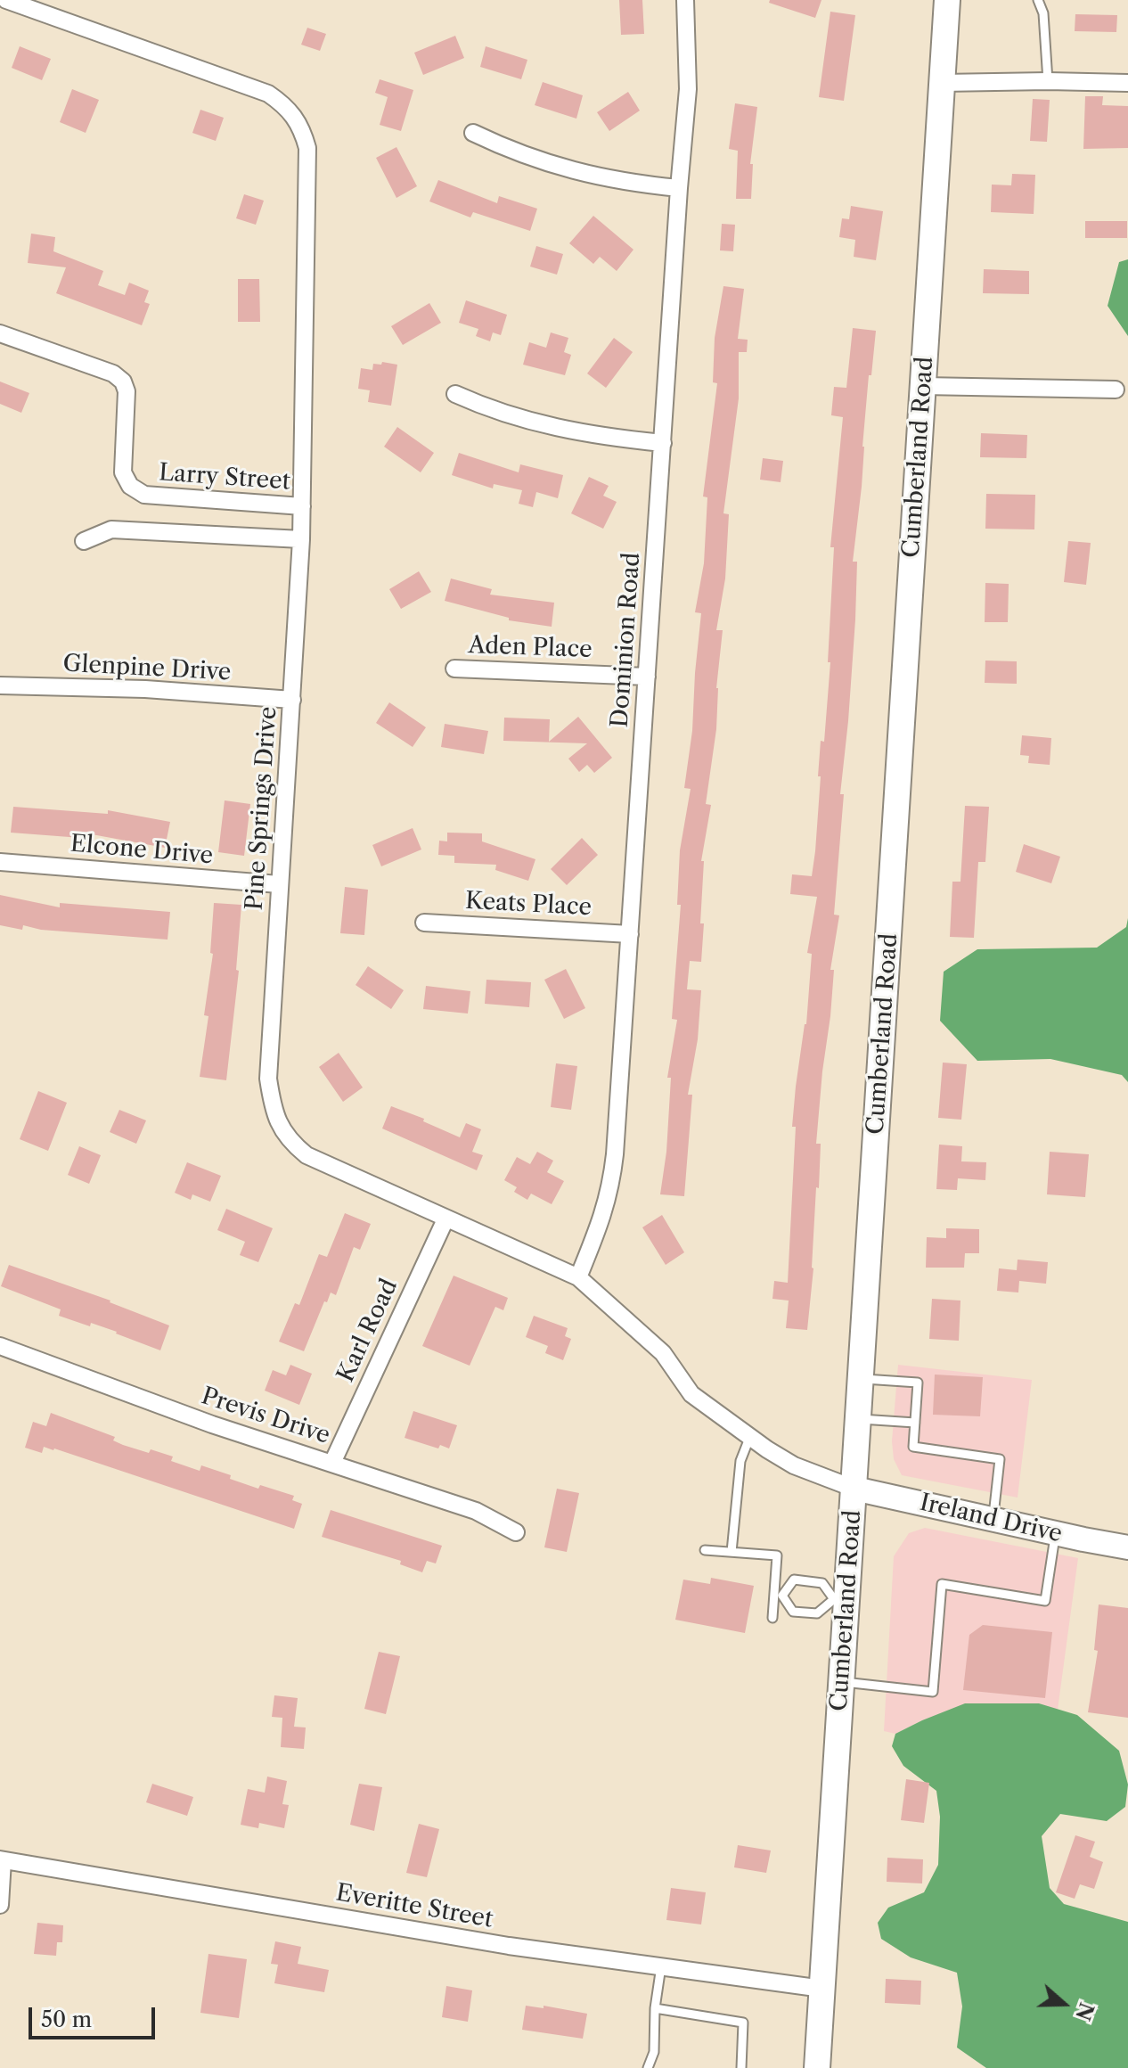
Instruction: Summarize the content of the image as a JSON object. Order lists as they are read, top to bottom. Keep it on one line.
{"streets":{"main road":["Cumberland Road","Ireland Drive"],"street":["Larry Street","Dominion Road","Aden Place","Glenpine Drive","Pine Springs Drive","Elcone Drive","Keats Place","Karl Road","Previs Drive","Everitte Street"]},"crossings":[["Cumberland Road","Pine Springs Drive"],["Cumberland Road","Ireland Drive"],["Cumberland Road","Everitte Street"],["Larry Street","Pine Springs Drive"],["Dominion Road","Aden Place"],["Dominion Road","Pine Springs Drive"],["Dominion Road","Keats Place"],["Glenpine Drive","Pine Springs Drive"],["Pine Springs Drive","Elcone Drive"],["Pine Springs Drive","Karl Road"],["Pine Springs Drive","Ireland Drive"],["Karl Road","Previs Drive"]],"scale_bar":"50 m","north":"right"}
